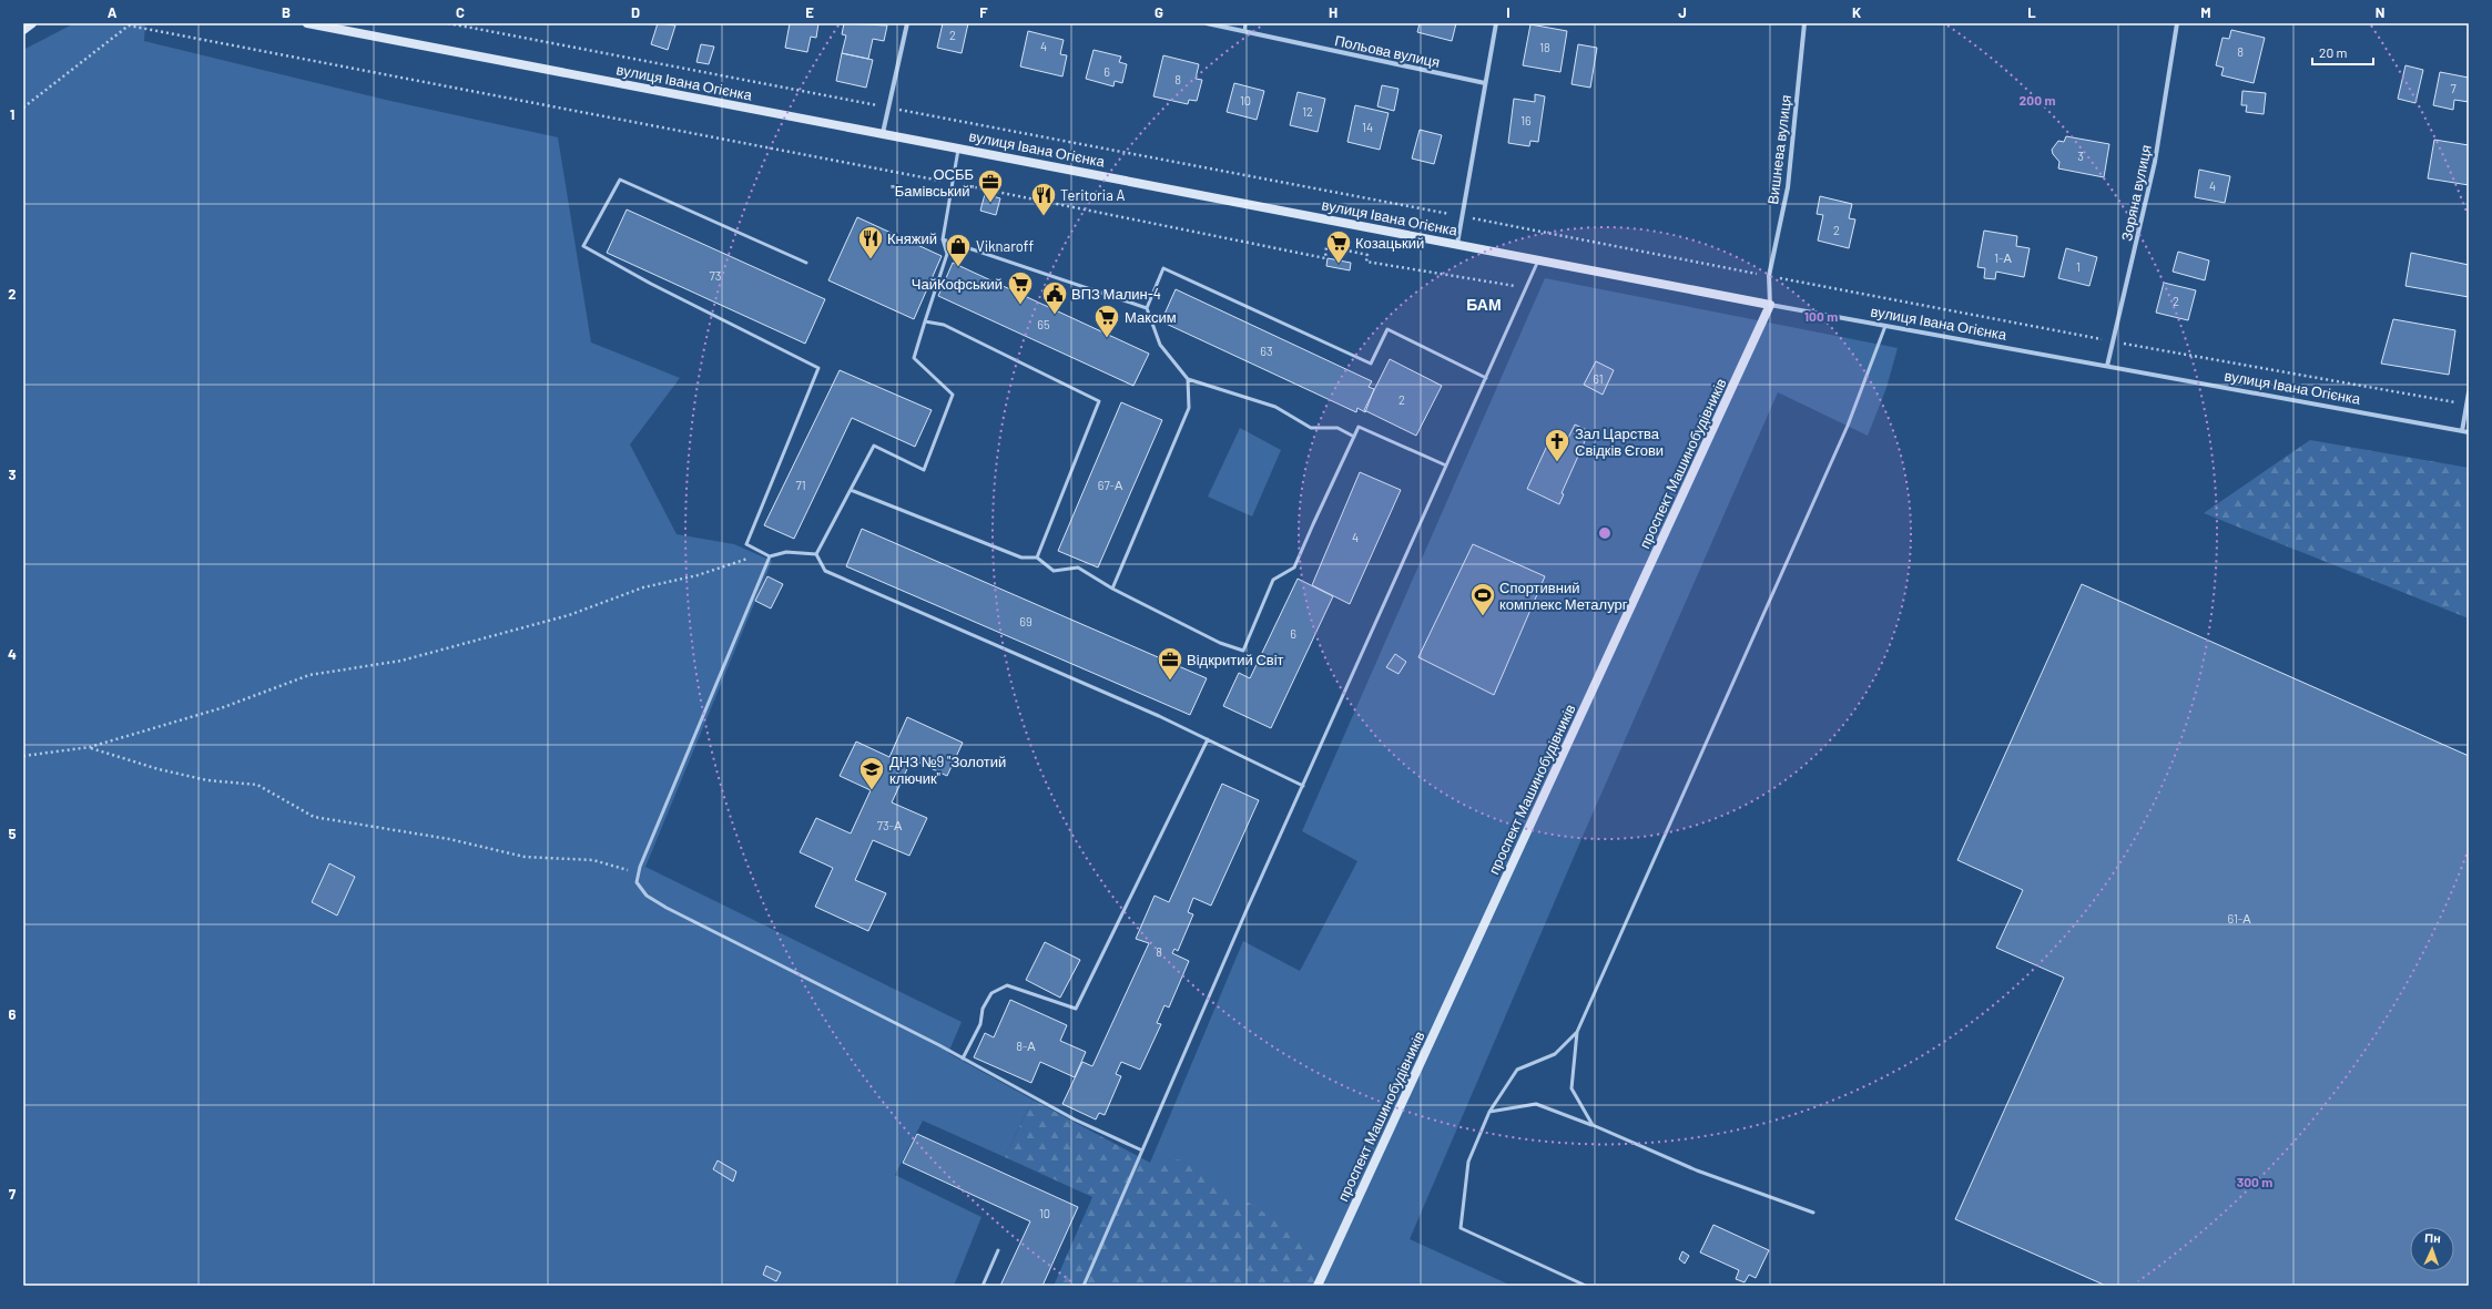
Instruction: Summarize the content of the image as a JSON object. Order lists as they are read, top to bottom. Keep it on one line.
{"streets":{"street":["Польова вулиця","вулиця Івана Огієнка","Вишнева вулиця","Зоряна вулиця","проспект Машинобудівників"]},"crossings":[["вулиця Івана Огієнка","Вишнева вулиця"],["вулиця Івана Огієнка","Зоряна вулиця"],["вулиця Івана Огієнка","проспект Машинобудівників"],["Вишнева вулиця","проспект Машинобудівників"]],"districts":["БАМ"],"places":{"office":["ОСББ \"Бамівський\"","Відкритий Світ"],"restaurant":["Teritoria A","Княжий"],"supermarket":["Козацький","ЧайКофський","Максим"],"shop":["Viknaroff"],"public building":["ВПЗ Малин-4"],"church":["Зал Царства Свідків Єгови"],"sports":["Спортивний комплекс Металург"],"school or university":["ДНЗ №9 \"Золотий ключик\""]},"house_numbers":["2","4","18","8","6","8","7","10","12","16","14","3","4","2","1-А","1","73","2","65","63","61","2","71","67-А","4","69","6","73-А","61-А","8","8-А","10"],"scale_bar":"20 m","north":"top","grid":{"columns":["A","B","C","D","E","F","G","H","I","J","K","L","M","N"],"rows":["1","2","3","4","5","6","7"]},"rings":["200 m","100 m","300 m"]}
